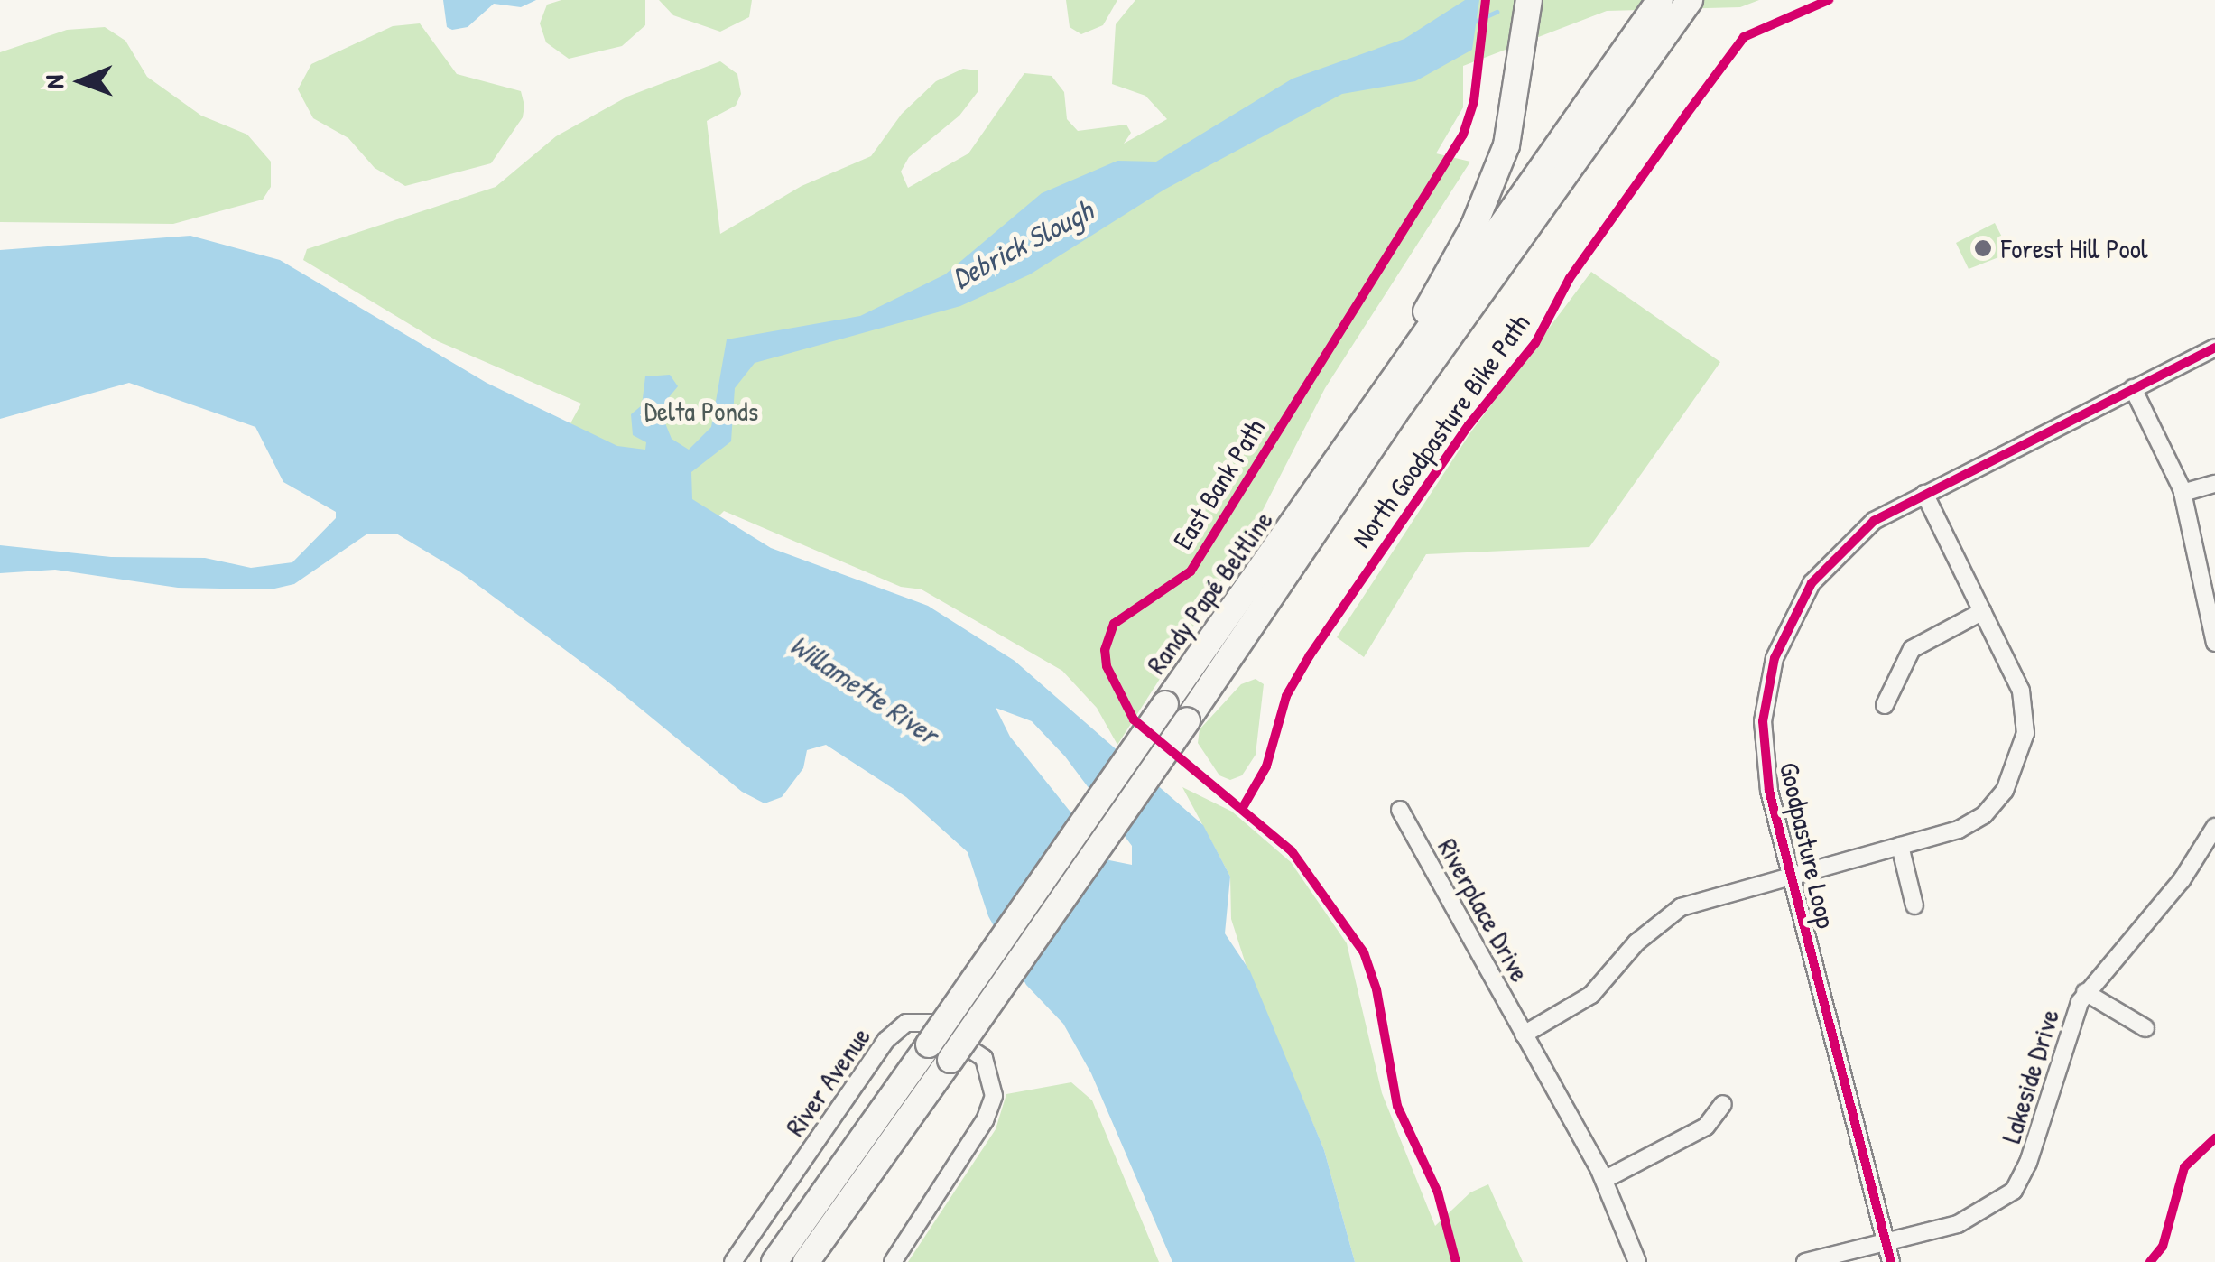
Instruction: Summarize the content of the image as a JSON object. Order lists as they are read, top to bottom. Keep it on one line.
{"streets":{"highway":["Randy Papé Beltline"],"street":["Goodpasture Loop","Riverplace Drive","Lakeside Drive","River Avenue"],"cycle path":["North Goodpasture Bike Path","East Bank Path"]},"crossings":[["Goodpasture Loop","Lakeside Drive"]],"water":["Debrick Slough","Willamette River"],"parks":["Delta Ponds"],"places":["Forest Hill Pool"],"north":"left"}
